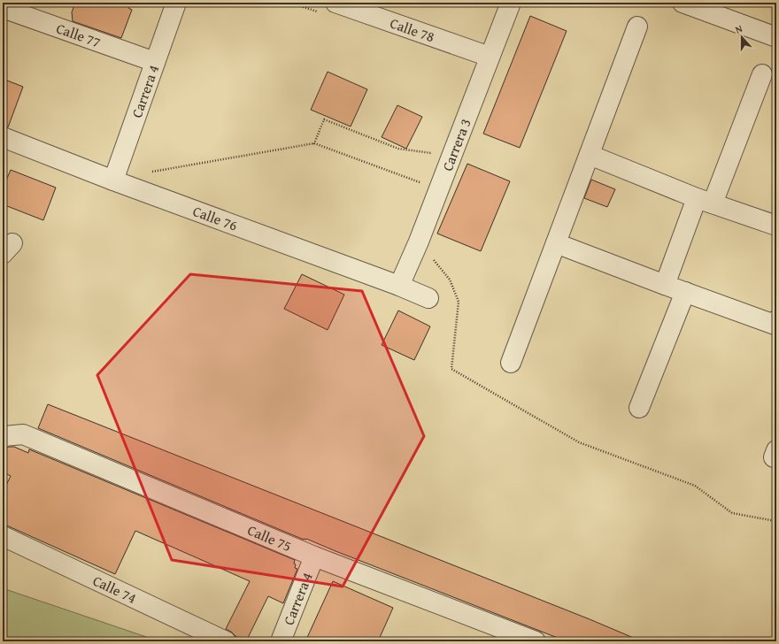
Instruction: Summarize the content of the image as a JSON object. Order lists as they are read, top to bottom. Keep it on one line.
{"streets":{"street":["Calle 78","Calle 77","Carrera 4","Carrera 3","Calle 76","Calle 75","Calle 74"]},"crossings":[["Calle 78","Carrera 3"],["Calle 77","Carrera 4"],["Carrera 4","Calle 76"],["Carrera 4","Calle 75"],["Carrera 3","Calle 76"]],"north":"top"}
